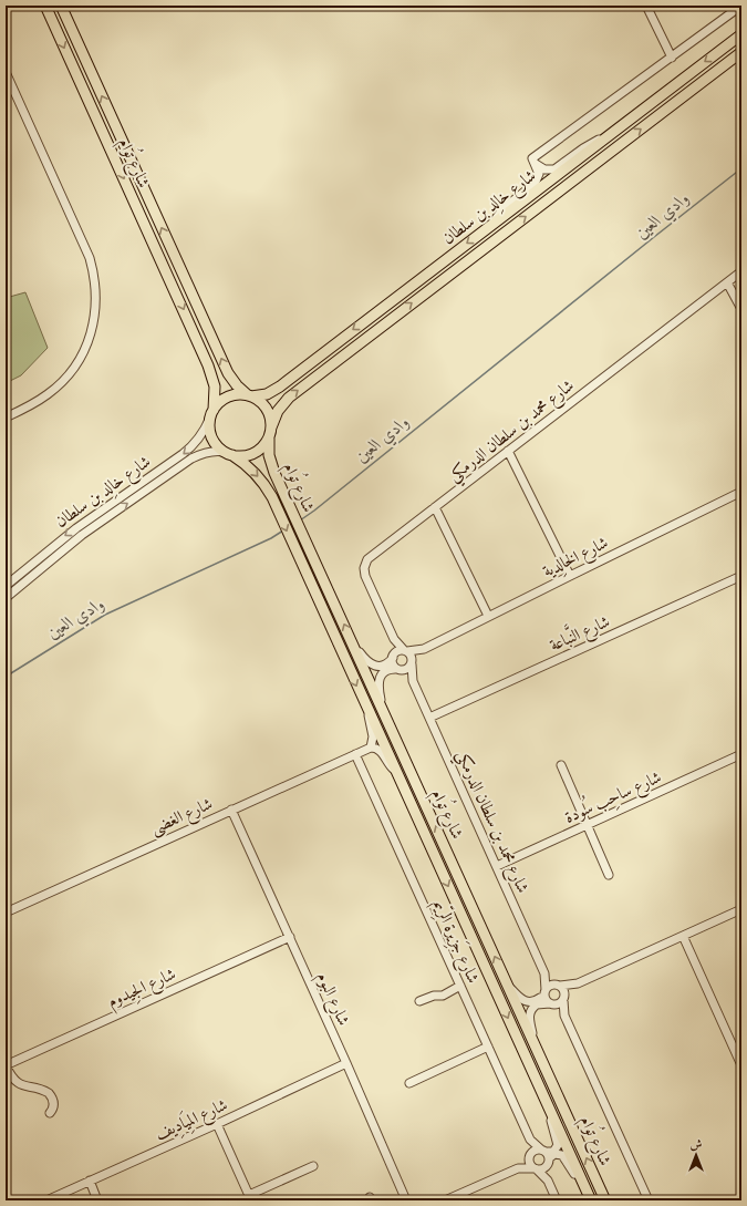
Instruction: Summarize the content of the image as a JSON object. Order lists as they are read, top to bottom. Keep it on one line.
{"streets":{"main road":["شارع تُوام","شارع خالِد بن سلطان"],"street":["شارع محمد بن سلطان الدرمكي","شارع الخالِدية","شارع النَّباعة","شارع ساحِب سُودة","شارع الغضى","شارع جَزِيرة الرِّيم","شارع الجِيدوم","شارع البوم","شارع المِيَادِيف"]},"crossings":[["شارع تُوام","شارع خالِد بن سلطان"],["شارع محمد بن سلطان الدرمكي","شارع الخالِدية"],["شارع محمد بن سلطان الدرمكي","شارع النَّباعة"],["شارع محمد بن سلطان الدرمكي","شارع ساحِب سُودة"],["شارع الغضى","شارع جَزِيرة الرِّيم"],["شارع الغضى","شارع البوم"],["شارع الجِيدوم","شارع البوم"],["شارع البوم","شارع المِيَادِيف"]],"water":["وادي العين"],"north":"top"}
